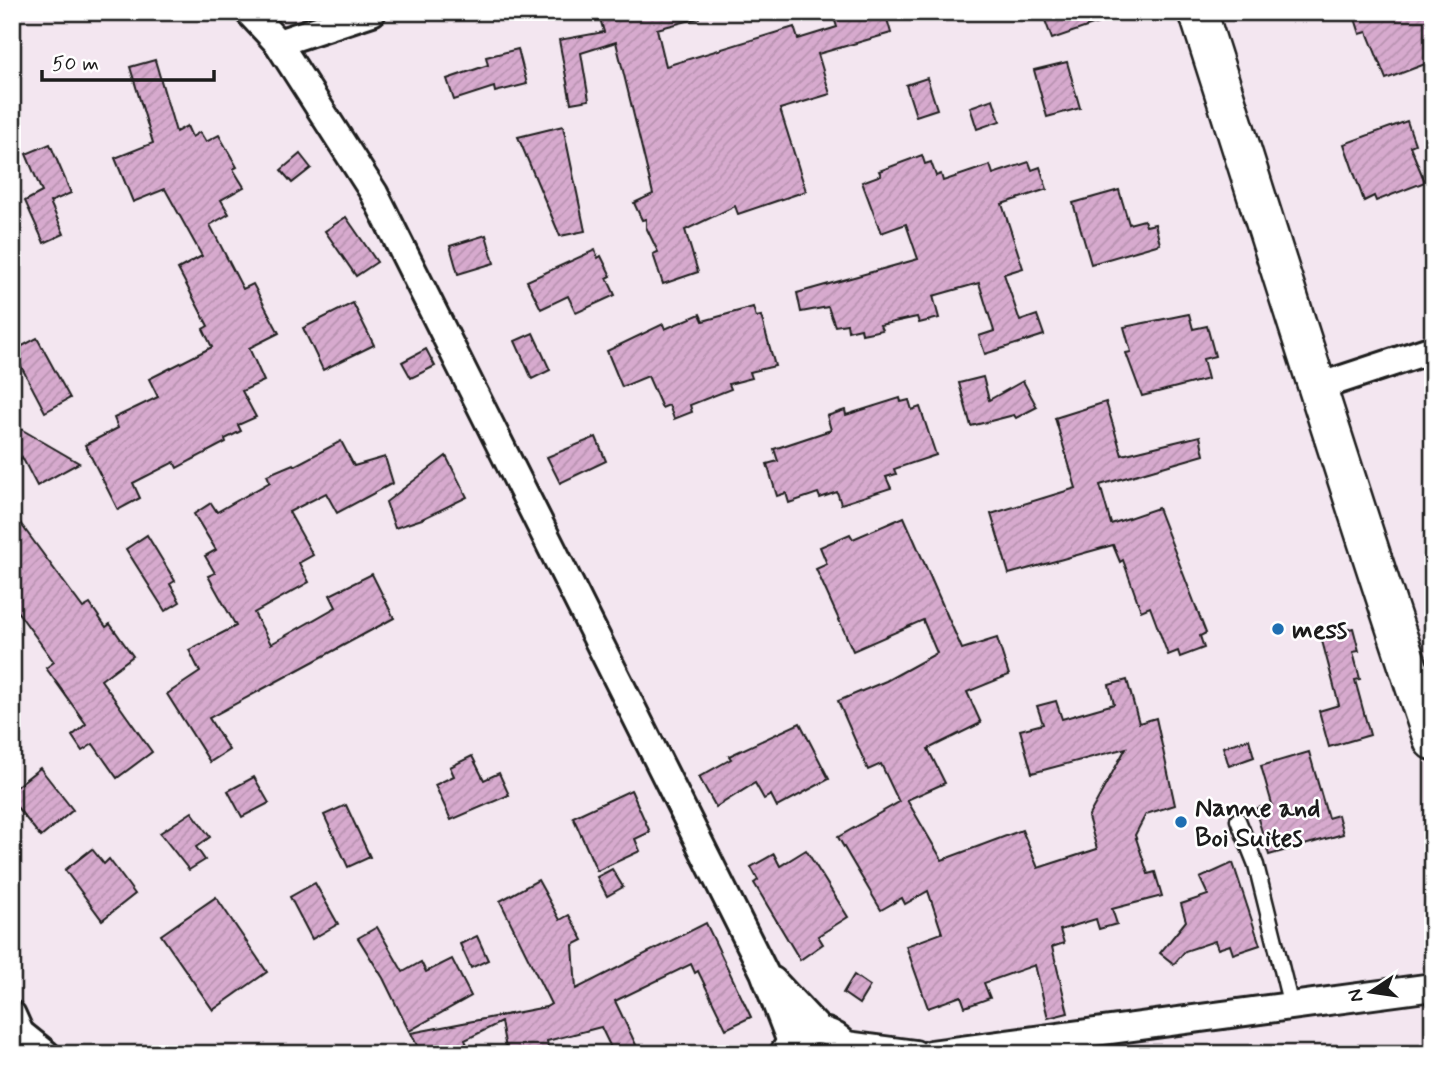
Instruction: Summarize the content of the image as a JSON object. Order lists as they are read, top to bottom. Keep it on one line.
{"places":["mess","Nanne and Boi Suites"],"scale_bar":"50 m","north":"left"}
